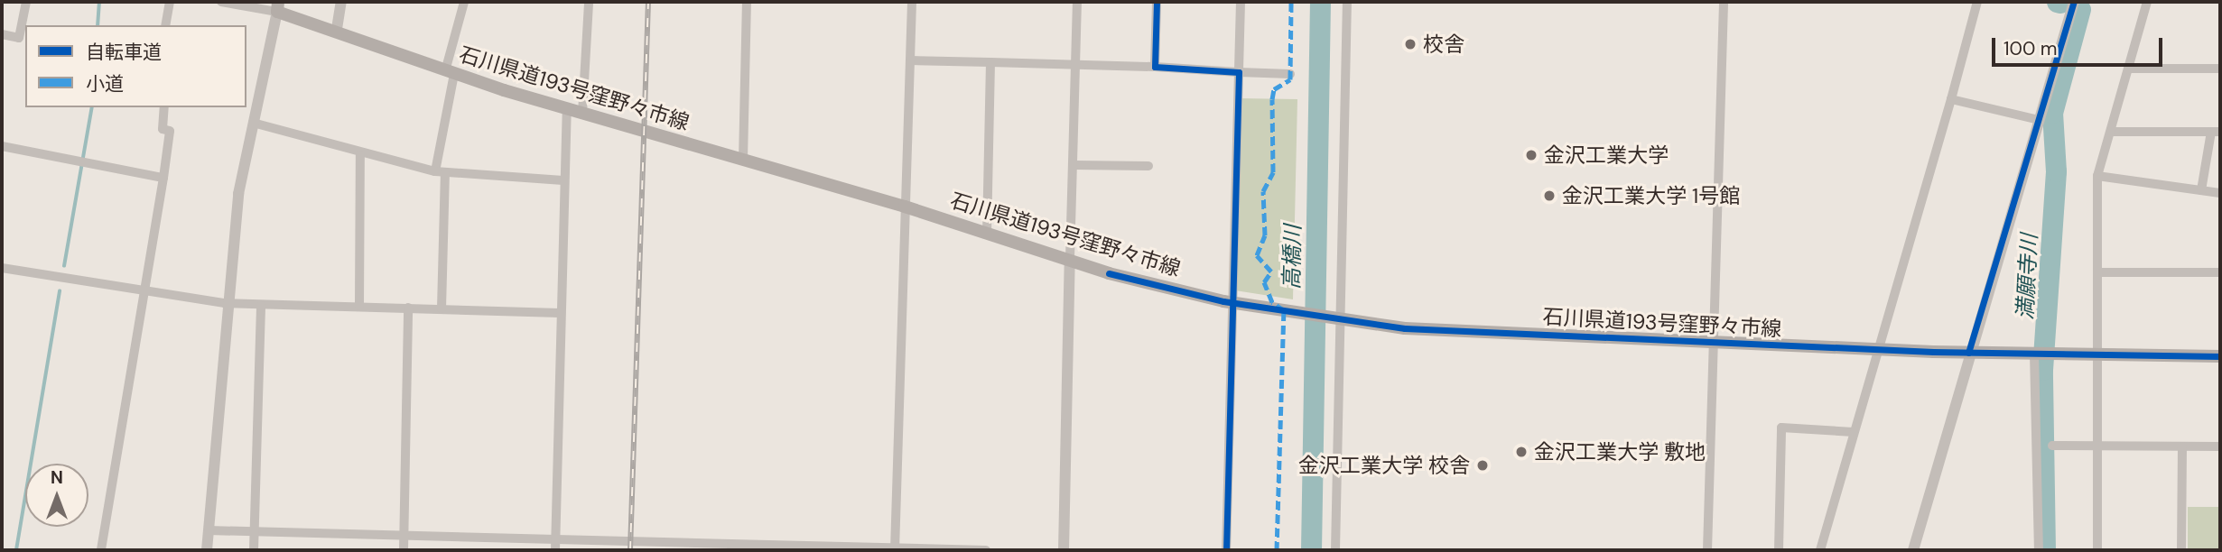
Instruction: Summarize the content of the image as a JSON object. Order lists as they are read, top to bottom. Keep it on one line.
{"streets":{"main road":["石川県道193号窪野々市線"]},"water":["高橋川","満願寺川"],"places":["校舎","金沢工業大学","金沢工業大学 1号館","金沢工業大学 敷地","金沢工業大学 校舎"],"legend":["自転車道","小道"],"scale_bar":"100 m","north":"top"}
